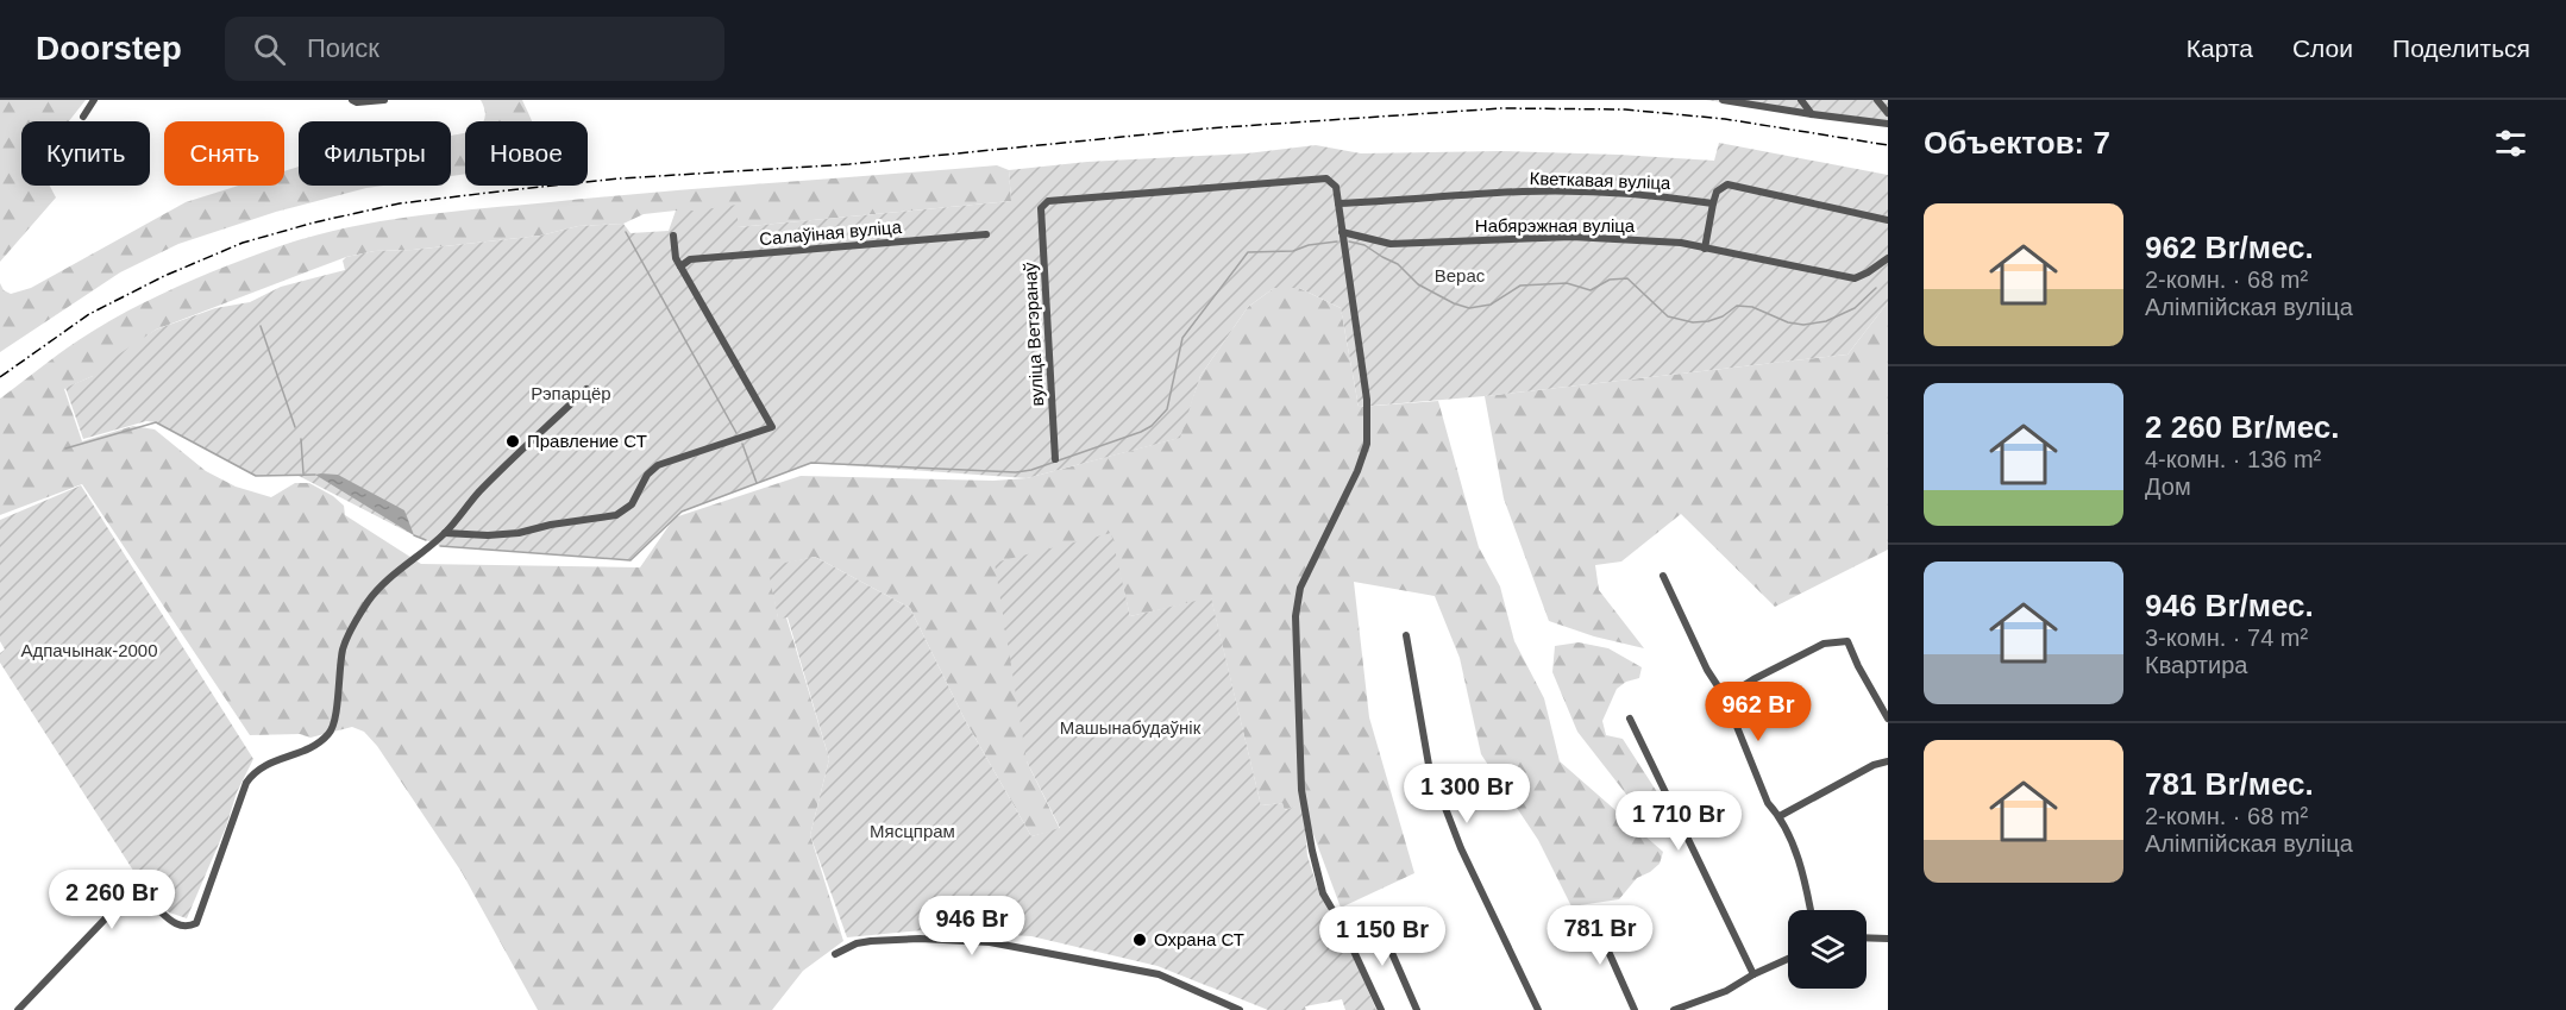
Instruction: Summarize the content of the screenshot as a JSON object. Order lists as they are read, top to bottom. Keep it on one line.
{"streets":{"street":["Кветкавая вуліца","Набярэжная вуліца","Салаўіная вуліца","вуліца Ветэранаў"]},"crossings":[["Кветкавая вуліца","вуліца Ветэранаў"]],"parks":["Верас","Рэпарцёр","Адпачынак-2000","Машынабудаўнік","Мясцпрам"],"places":["Правление СТ","Охрана СТ"],"page":{"header":"Doorstep","search":"Поиск","nav":["Карта","Слои","Поделиться"],"heading":"Объектов: 7","chip":["Купить","Снять","Фильтры","Новое"],"list":[{"name":"962 Br/мес.","note":"2-комн. · 68 m² · Алімпійская вуліца"},{"name":"2 260 Br/мес.","note":"4-комн. · 136 m² · Дом"},{"name":"946 Br/мес.","note":"3-комн. · 74 m² · Квартира"},{"name":"781 Br/мес.","note":"2-комн. · 68 m² · Алімпійская вуліца"}],"price":["962 Br","1 300 Br","1 710 Br","2 260 Br","946 Br","781 Br","1 150 Br"]}}
